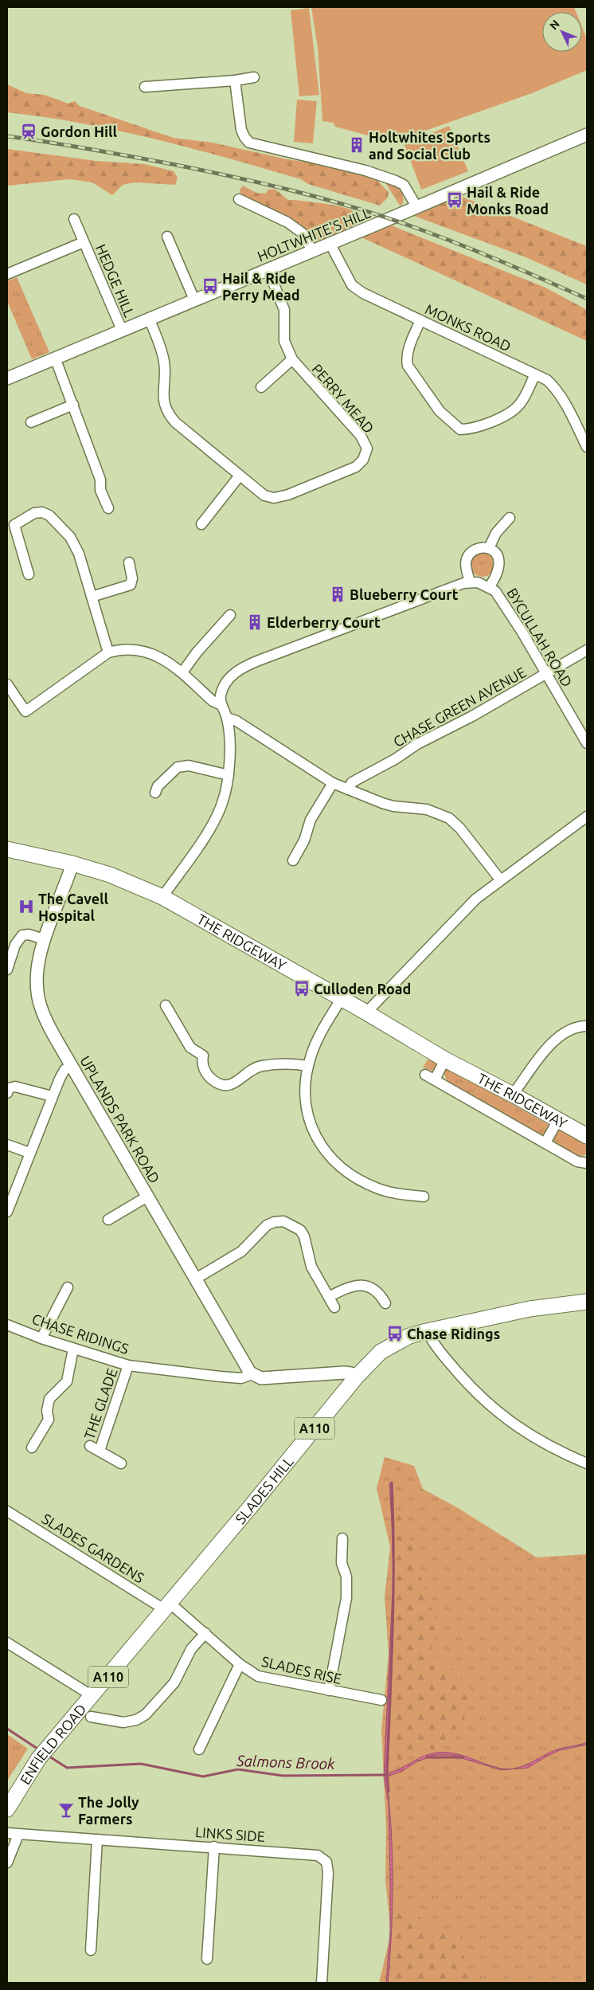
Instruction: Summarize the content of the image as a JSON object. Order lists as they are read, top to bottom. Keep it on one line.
{"streets":{"main road":["THE RIDGEWAY","A110","SLADES HILL","ENFIELD ROAD"],"street":["HOLTWHITE'S HILL","HEDGE HILL","MONKS ROAD","PERRY MEAD","BYCULLAH ROAD","CHASE GREEN AVENUE","UPLANDS PARK ROAD","CHASE RIDINGS","THE GLADE","SLADES GARDENS","SLADES RISE","LINKS SIDE"]},"crossings":[["HOLTWHITE'S HILL","HEDGE HILL"],["HOLTWHITE'S HILL","MONKS ROAD"],["HOLTWHITE'S HILL","PERRY MEAD"],["BYCULLAH ROAD","CHASE GREEN AVENUE"],["THE RIDGEWAY","UPLANDS PARK ROAD"],["UPLANDS PARK ROAD","CHASE RIDINGS"],["CHASE RIDINGS","THE GLADE"],["CHASE RIDINGS","SLADES HILL"],["SLADES HILL","SLADES GARDENS"],["SLADES HILL","SLADES RISE"],["SLADES HILL","ENFIELD ROAD"],["SLADES GARDENS","SLADES RISE"],["SLADES GARDENS","ENFIELD ROAD"],["SLADES RISE","ENFIELD ROAD"]],"water":["Salmons Brook"],"places":{"station":["Gordon Hill"],"building":["Holtwhites Sports and Social Club","Blueberry Court","Elderberry Court"],"bus stop":["Hail & Ride Monks Road","Hail & Ride Perry Mead","Culloden Road","Chase Ridings"],"hospital":["The Cavell Hospital"],"bar":["The Jolly Farmers"]},"north":"top left"}
